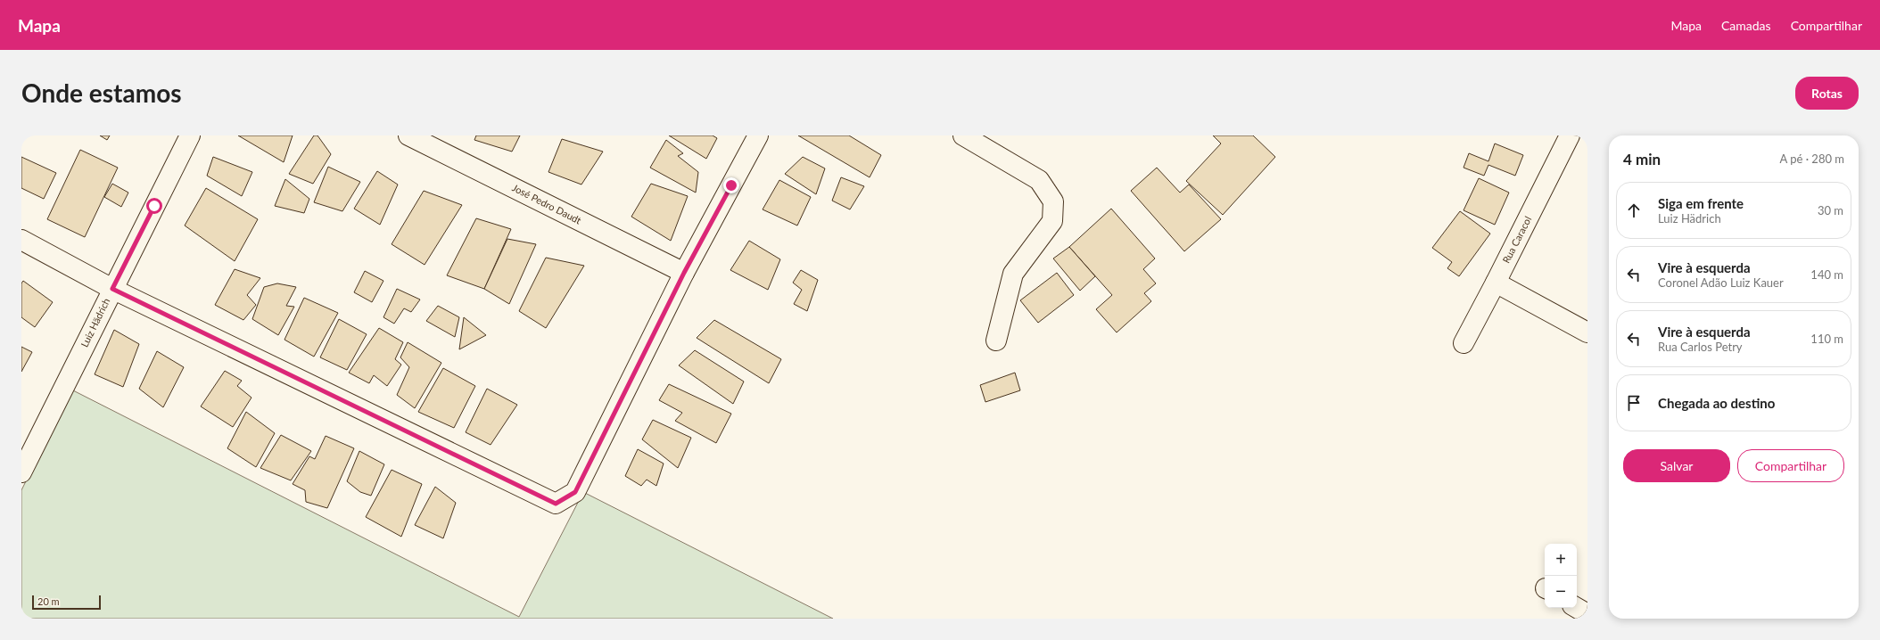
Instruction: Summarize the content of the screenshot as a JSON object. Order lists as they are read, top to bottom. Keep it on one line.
{"streets":{"street":["José Pedro Daudt","Rua Caracol","Luiz Hädrich"]},"scale_bar":"20 m","page":{"header":"Mapa","nav":["Mapa","Camadas","Compartilhar"],"buttons":["Rotas",["Salvar","Compartilhar"]],"title":"Onde estamos","heading":["4 min","A pé · 280 m"],"list":[["Siga em frente","Luiz Hädrich","30 m"],["Vire à esquerda","Coronel Adão Luiz Kauer","140 m"],["Vire à esquerda","Rua Carlos Petry","110 m"],"Chegada ao destino"],"map_buttons":["+","−"],"scale":"20 m"}}
